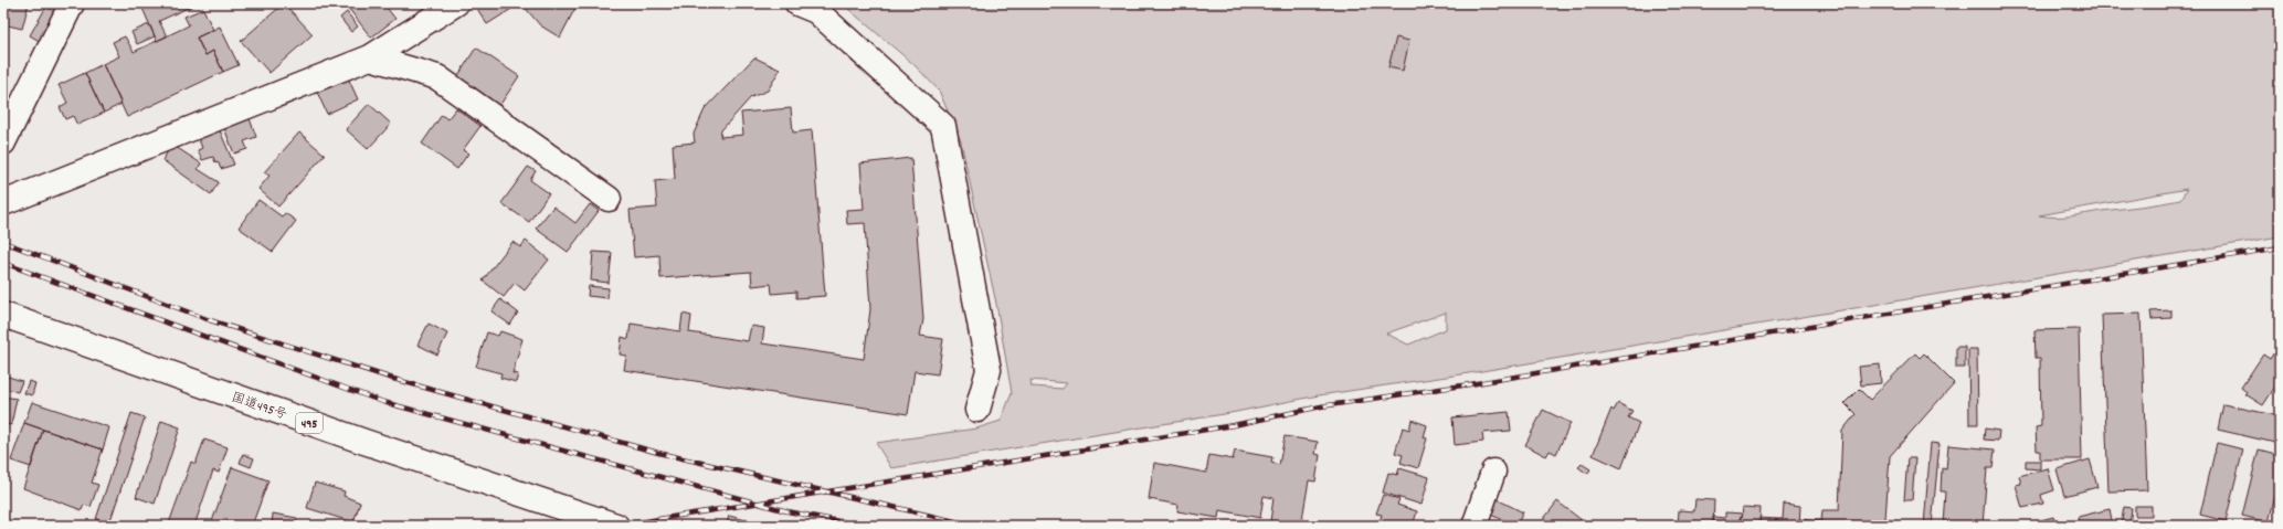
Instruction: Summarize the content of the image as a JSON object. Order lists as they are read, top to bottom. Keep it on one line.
{"streets":{"main road":["国道495号","495"]}}
